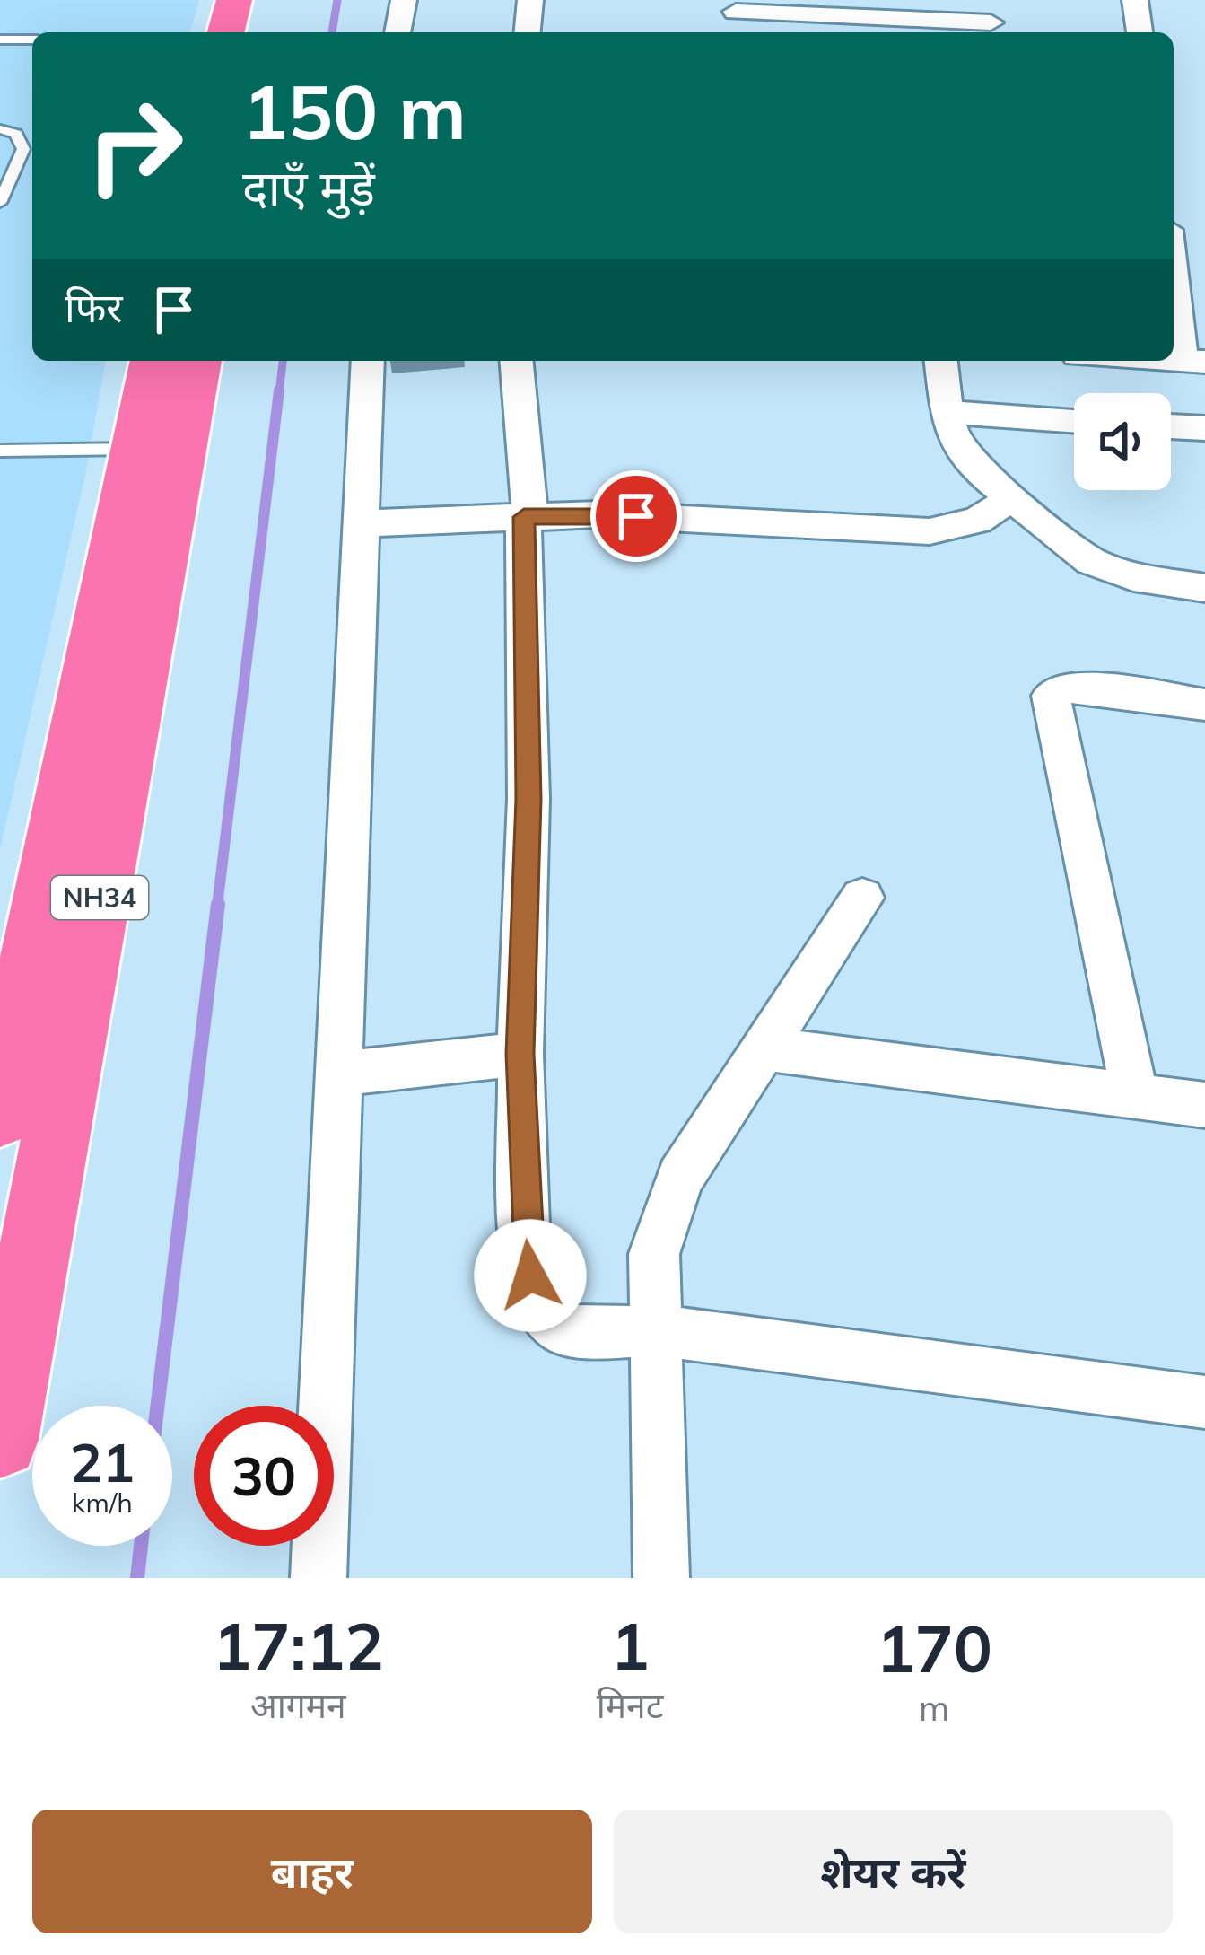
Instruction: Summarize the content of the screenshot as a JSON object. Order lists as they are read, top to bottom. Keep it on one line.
{"streets":{"highway":["NH34"]},"page":{"turn":["150 m","दाएँ मुड़ें"],"then":"फिर","speed":"21 km/h","limit":"30","eta":["17:12","आगमन","1","मिनट","170","m"],"buttons":["बाहर","शेयर करें"]}}
